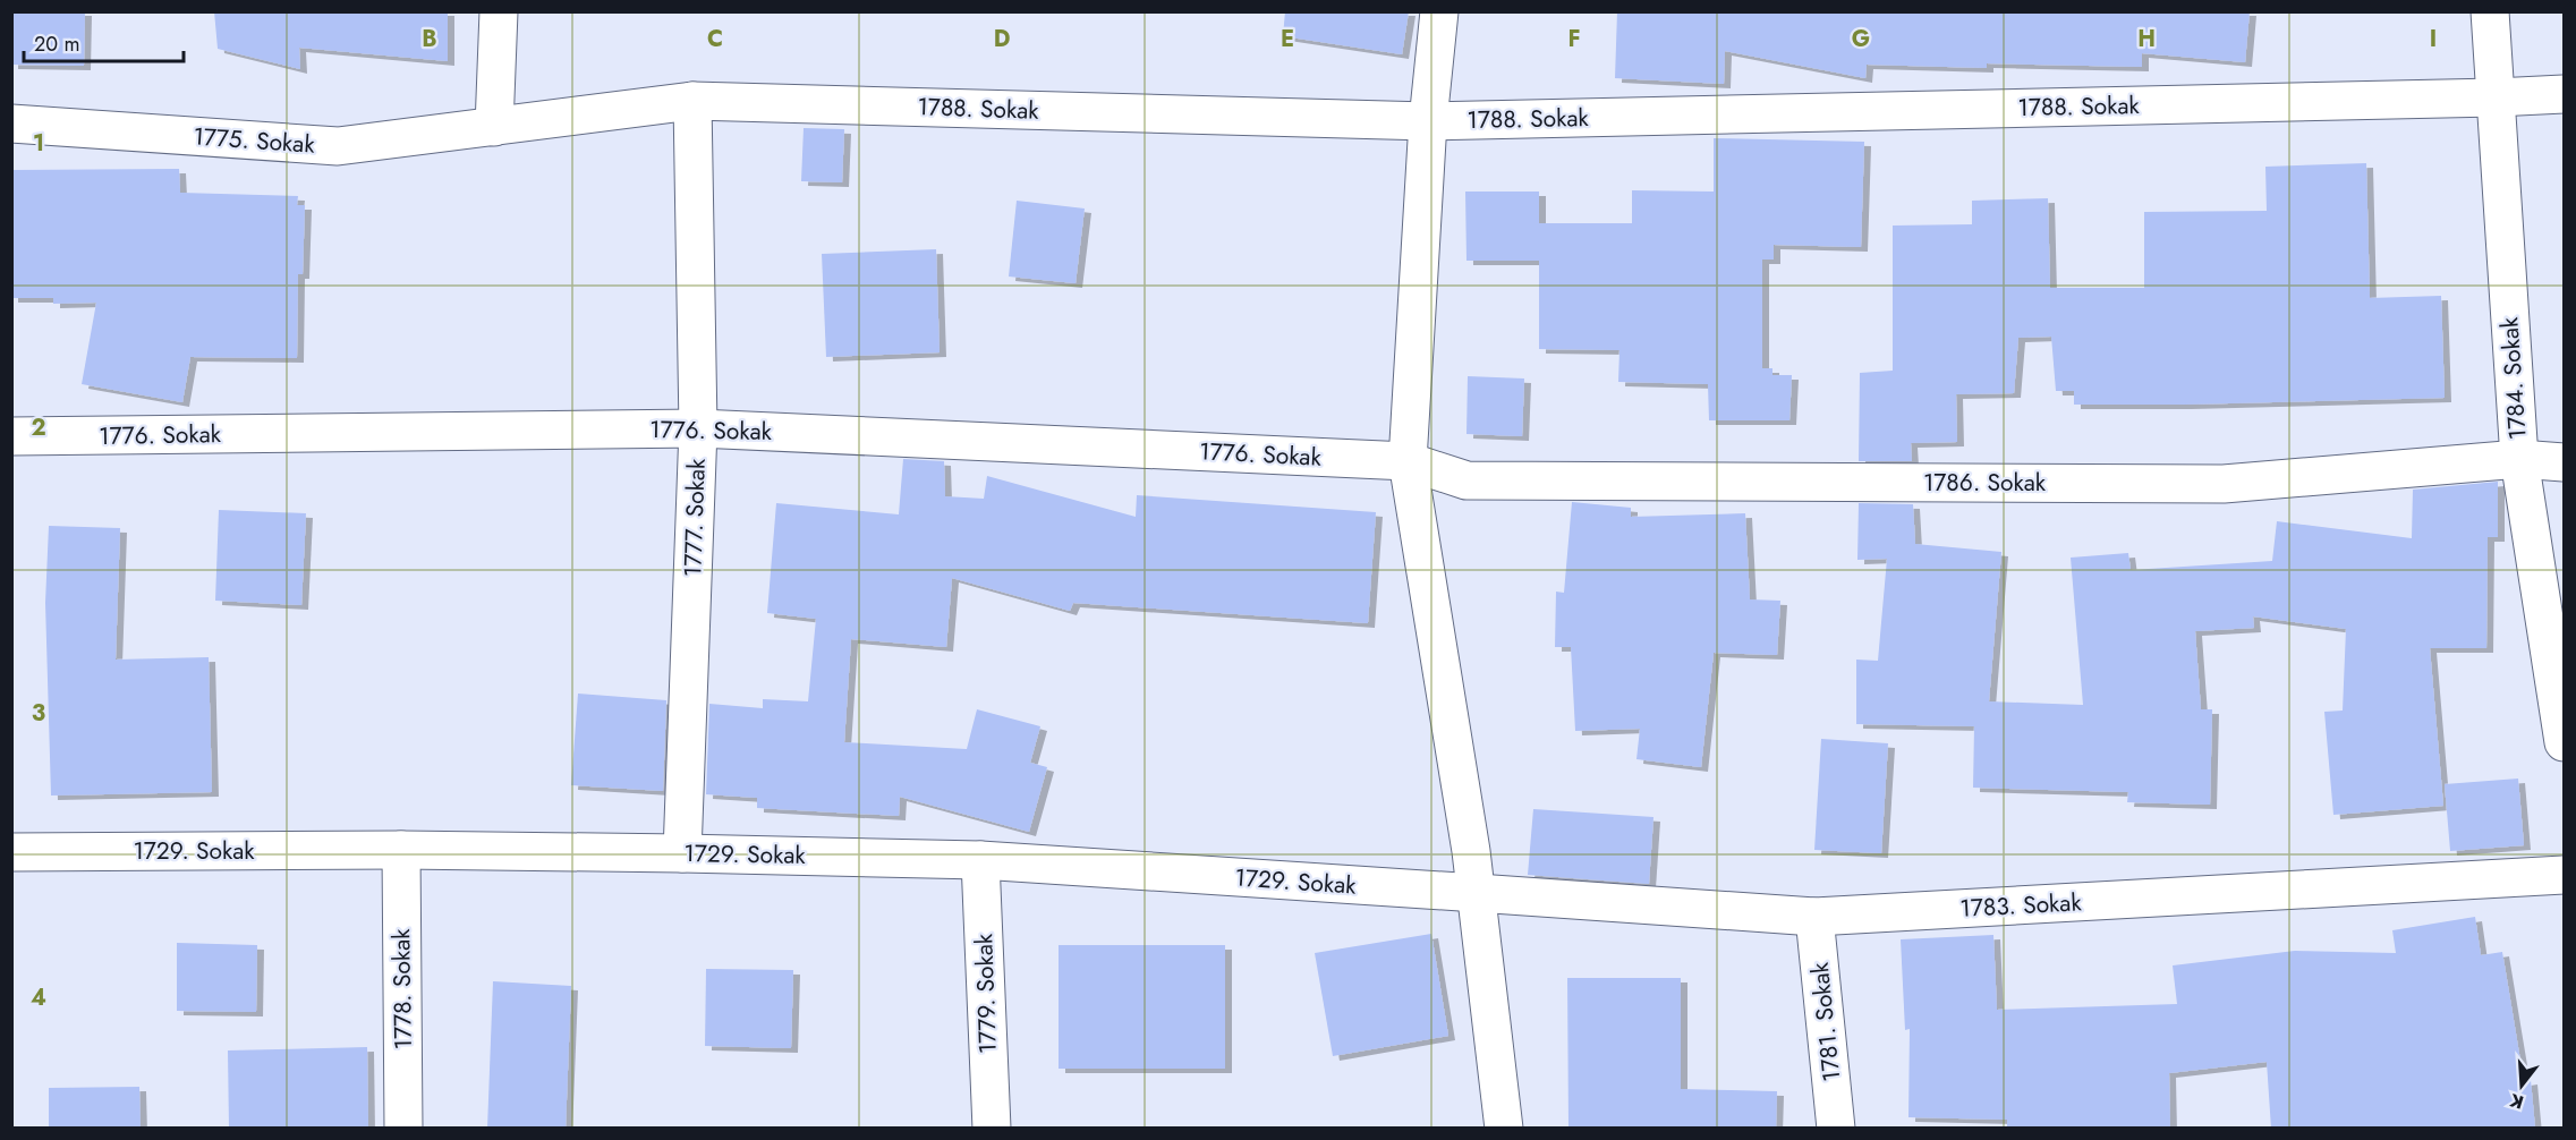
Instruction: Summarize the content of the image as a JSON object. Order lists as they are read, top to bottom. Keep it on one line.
{"streets":{"street":["1788. Sokak","1775. Sokak","1784. Sokak","1776. Sokak","1786. Sokak","1777. Sokak","1729. Sokak","1783. Sokak","1778. Sokak","1779. Sokak","1781. Sokak"]},"crossings":[["1788. Sokak","1775. Sokak"],["1788. Sokak","1784. Sokak"],["1788. Sokak","1777. Sokak"],["1784. Sokak","1786. Sokak"],["1776. Sokak","1786. Sokak"],["1776. Sokak","1777. Sokak"],["1777. Sokak","1729. Sokak"],["1729. Sokak","1783. Sokak"],["1729. Sokak","1778. Sokak"],["1729. Sokak","1779. Sokak"],["1783. Sokak","1781. Sokak"]],"scale_bar":"20 m","north":"bottom","grid":{"columns":["B","C","D","E","F","G","H","I"],"rows":["1","2","3","4"]}}
